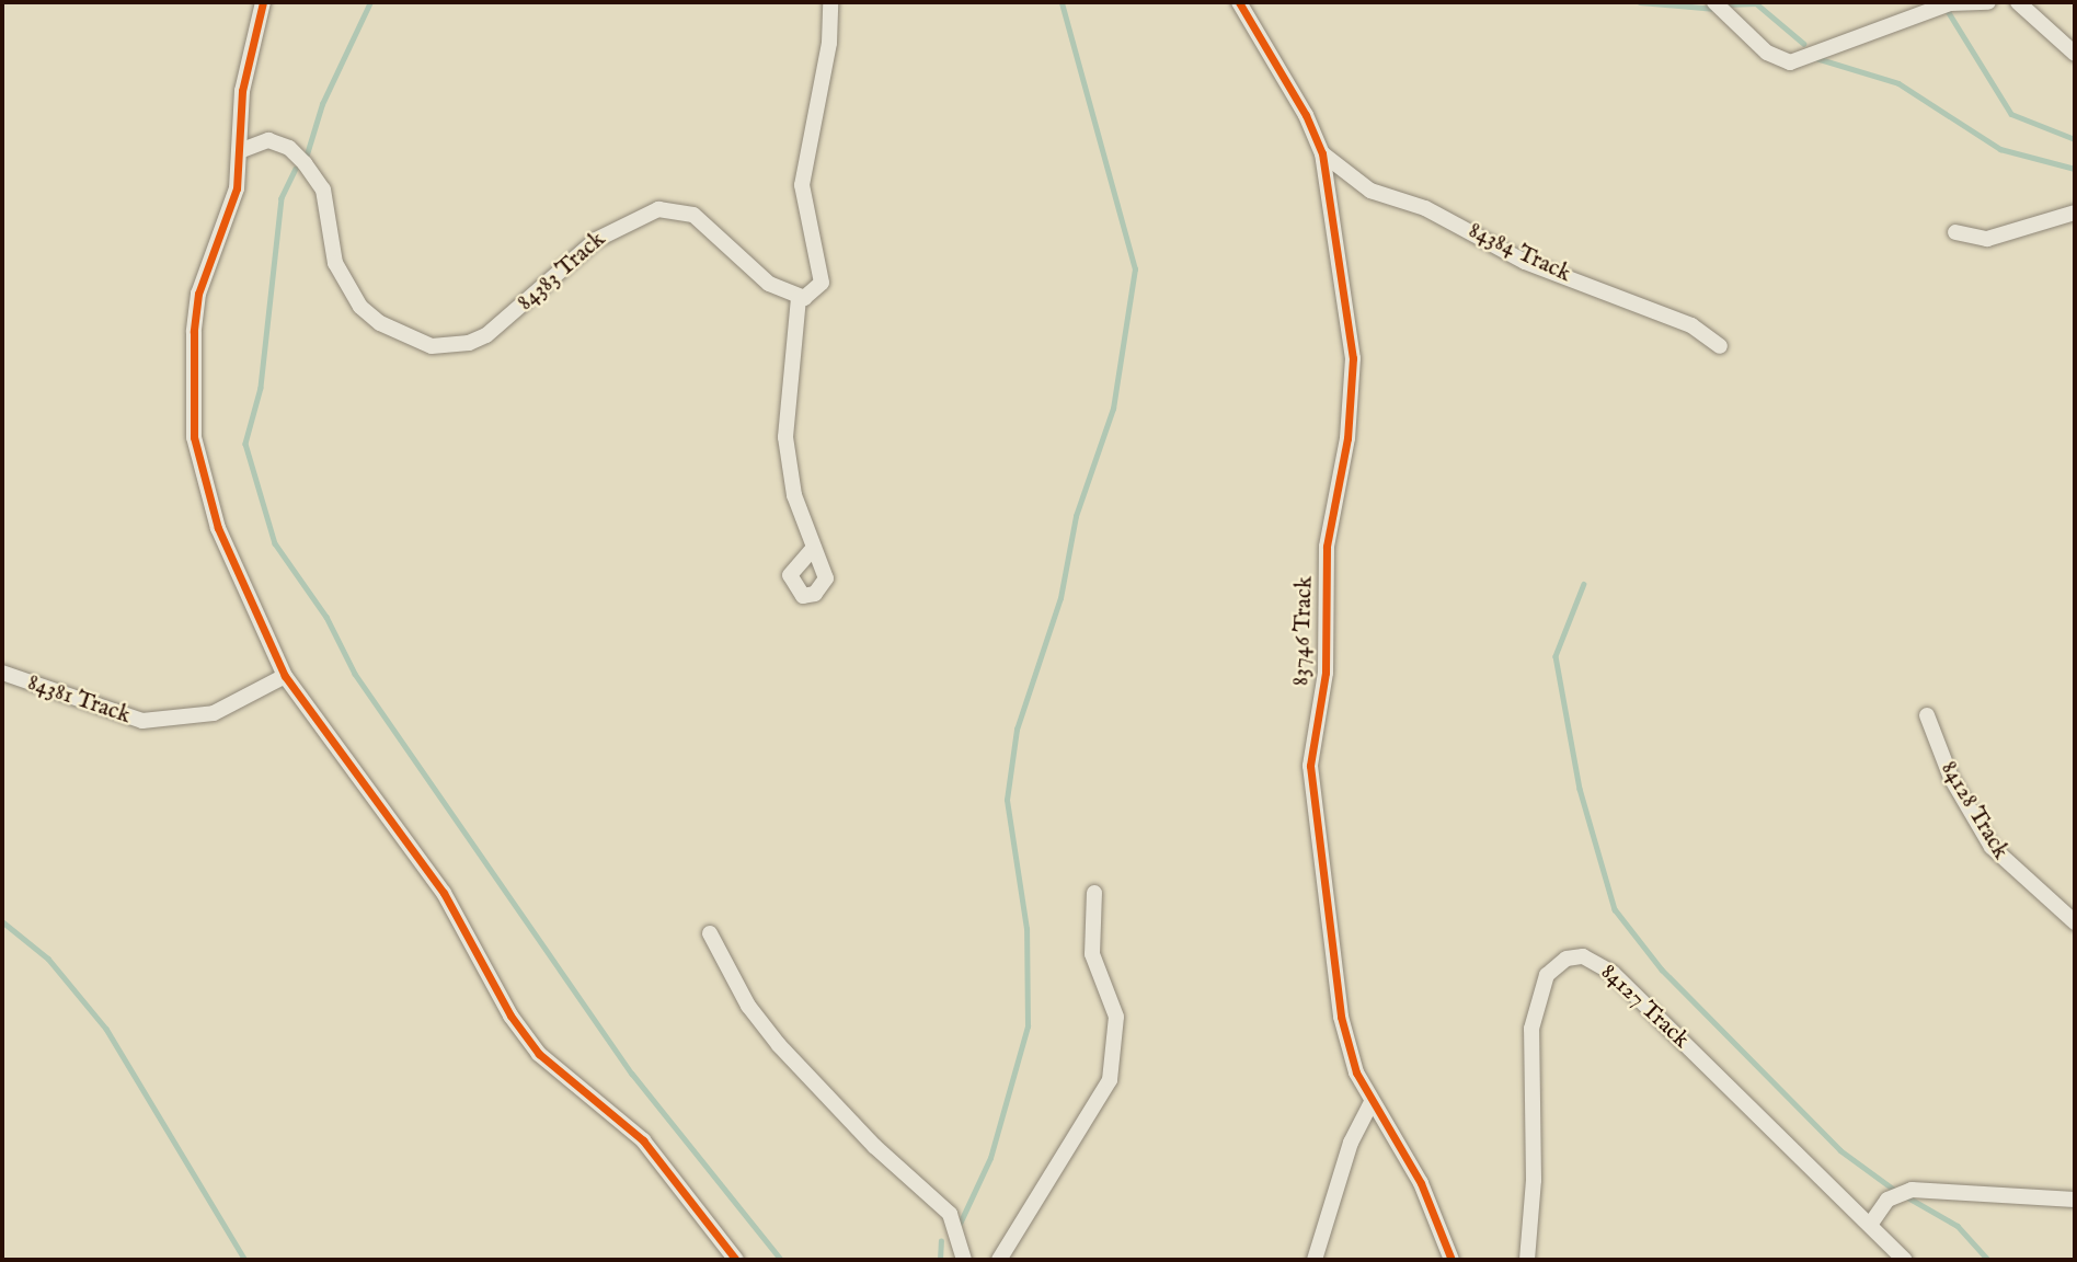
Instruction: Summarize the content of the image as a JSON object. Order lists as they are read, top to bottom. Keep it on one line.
{"streets":{"street":["84384 Track","84383 Track","83746 Track","84381 Track","84128 Track","84127 Track"]},"crossings":[["84384 Track","83746 Track"]]}
